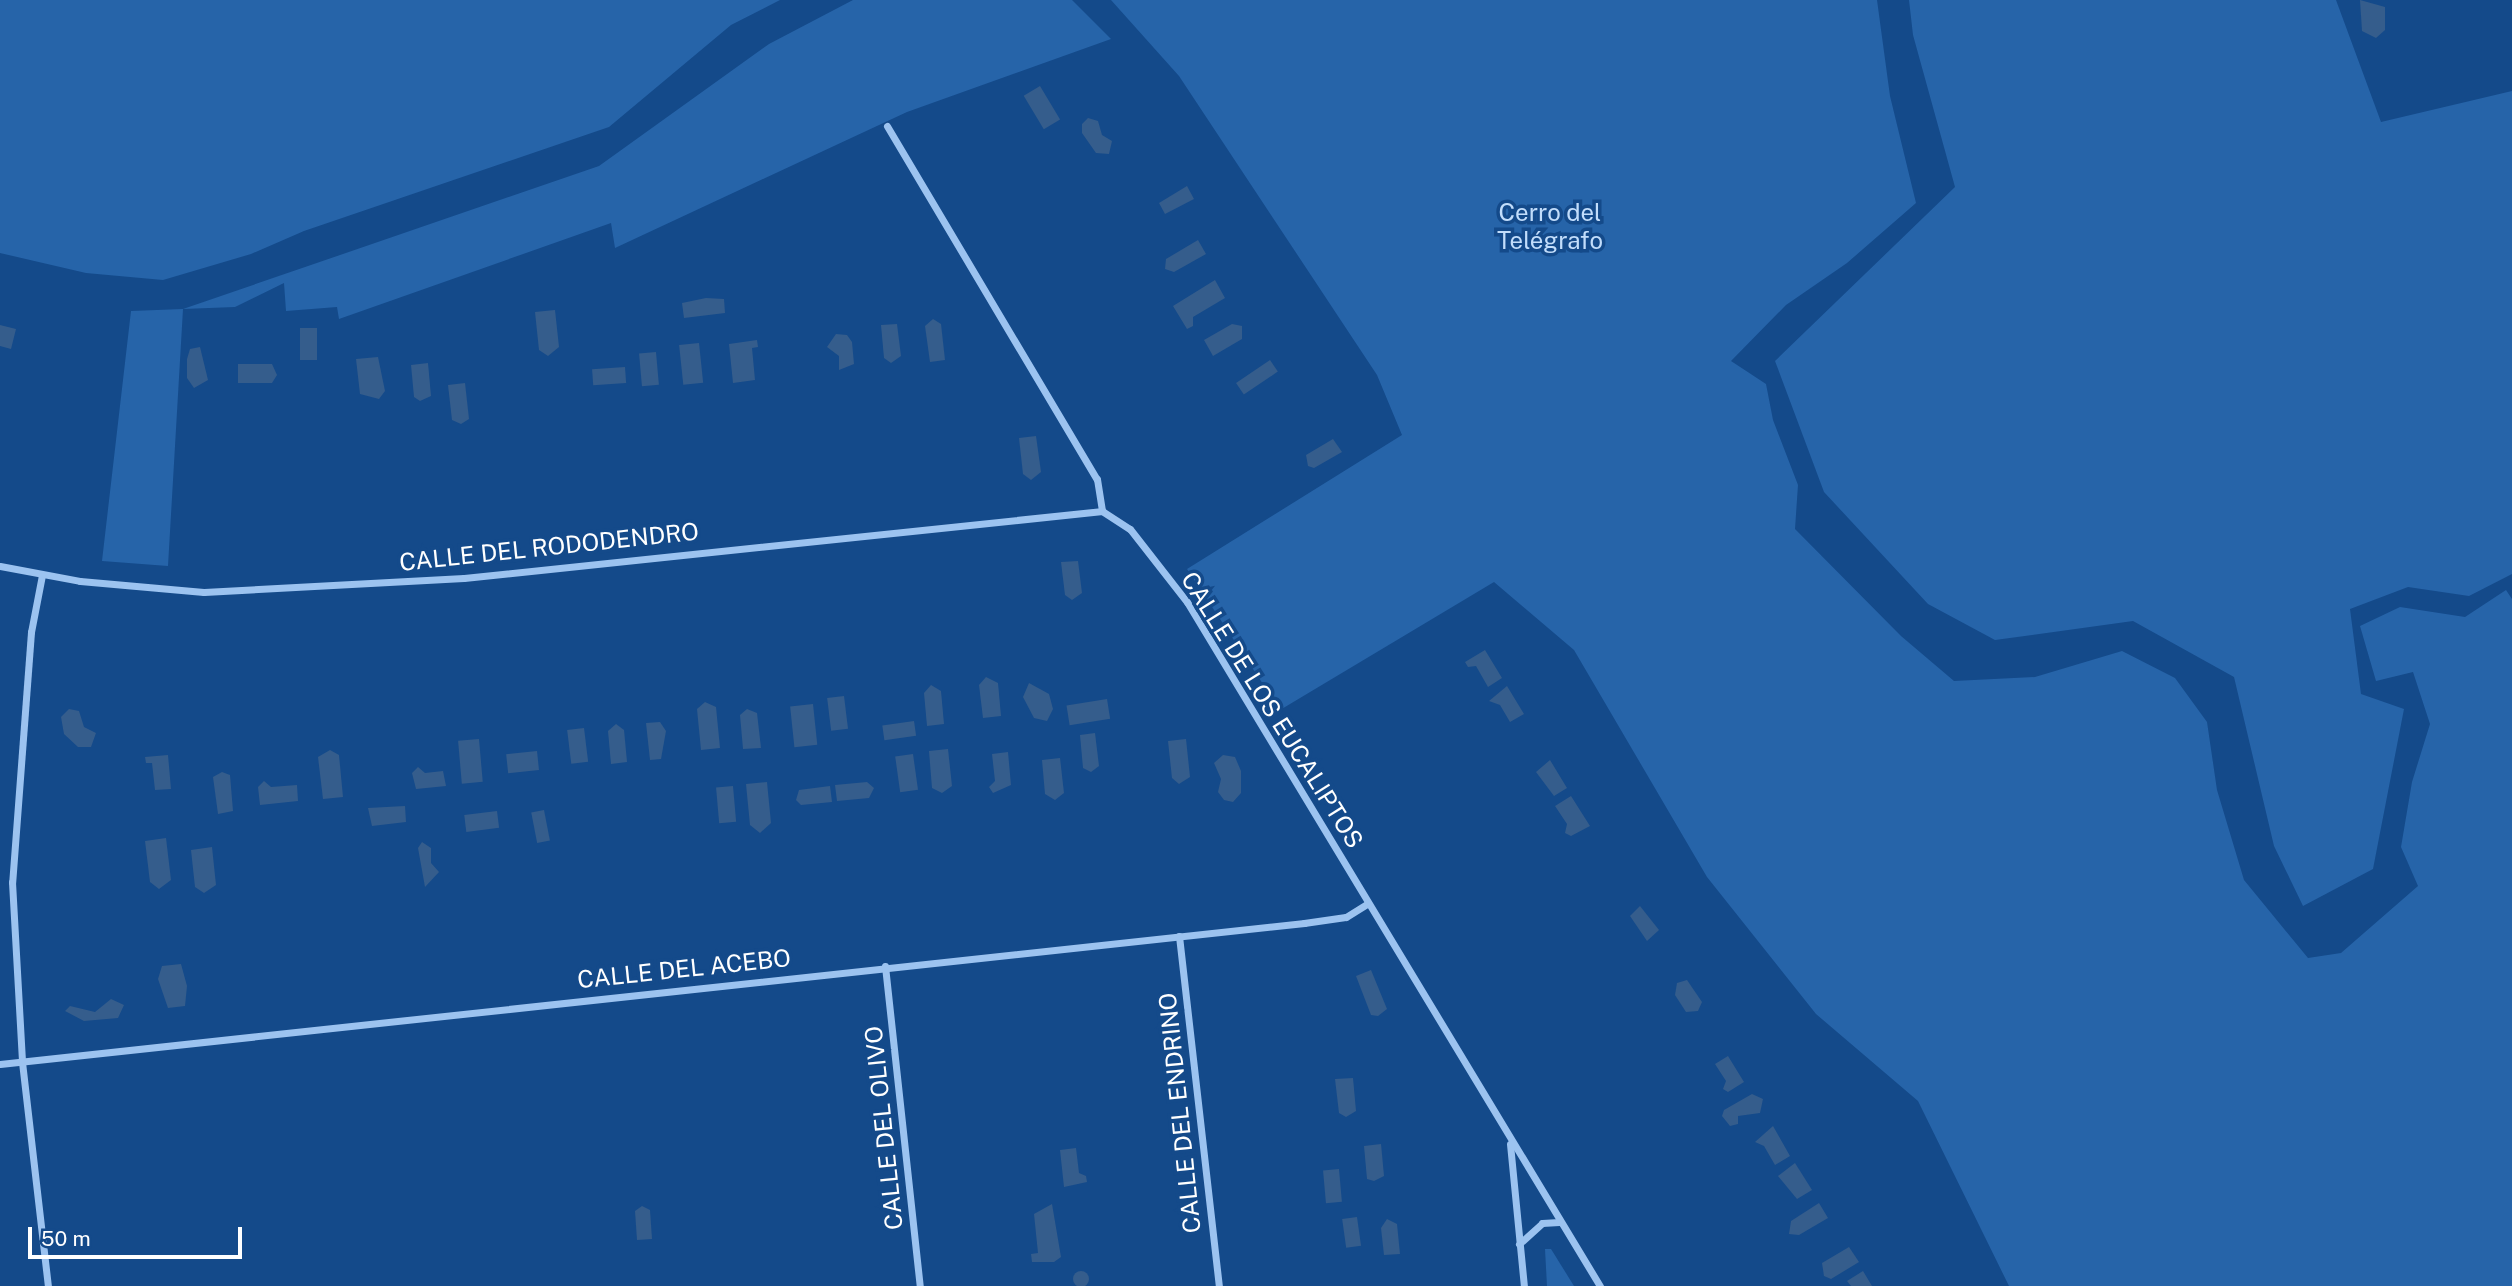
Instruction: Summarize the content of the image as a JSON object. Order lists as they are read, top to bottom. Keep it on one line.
{"streets":{"street":["CALLE DEL RODODENDRO","CALLE DE LOS EUCALIPTOS","CALLE DEL ACEBO","CALLE DEL ENDRINO","CALLE DEL OLIVO"]},"crossings":[["CALLE DEL RODODENDRO","CALLE DE LOS EUCALIPTOS"],["CALLE DE LOS EUCALIPTOS","CALLE DEL ACEBO"],["CALLE DEL ACEBO","CALLE DEL ENDRINO"],["CALLE DEL ACEBO","CALLE DEL OLIVO"]],"parks":["Cerro del Telégrafo"],"scale_bar":"50 m"}
